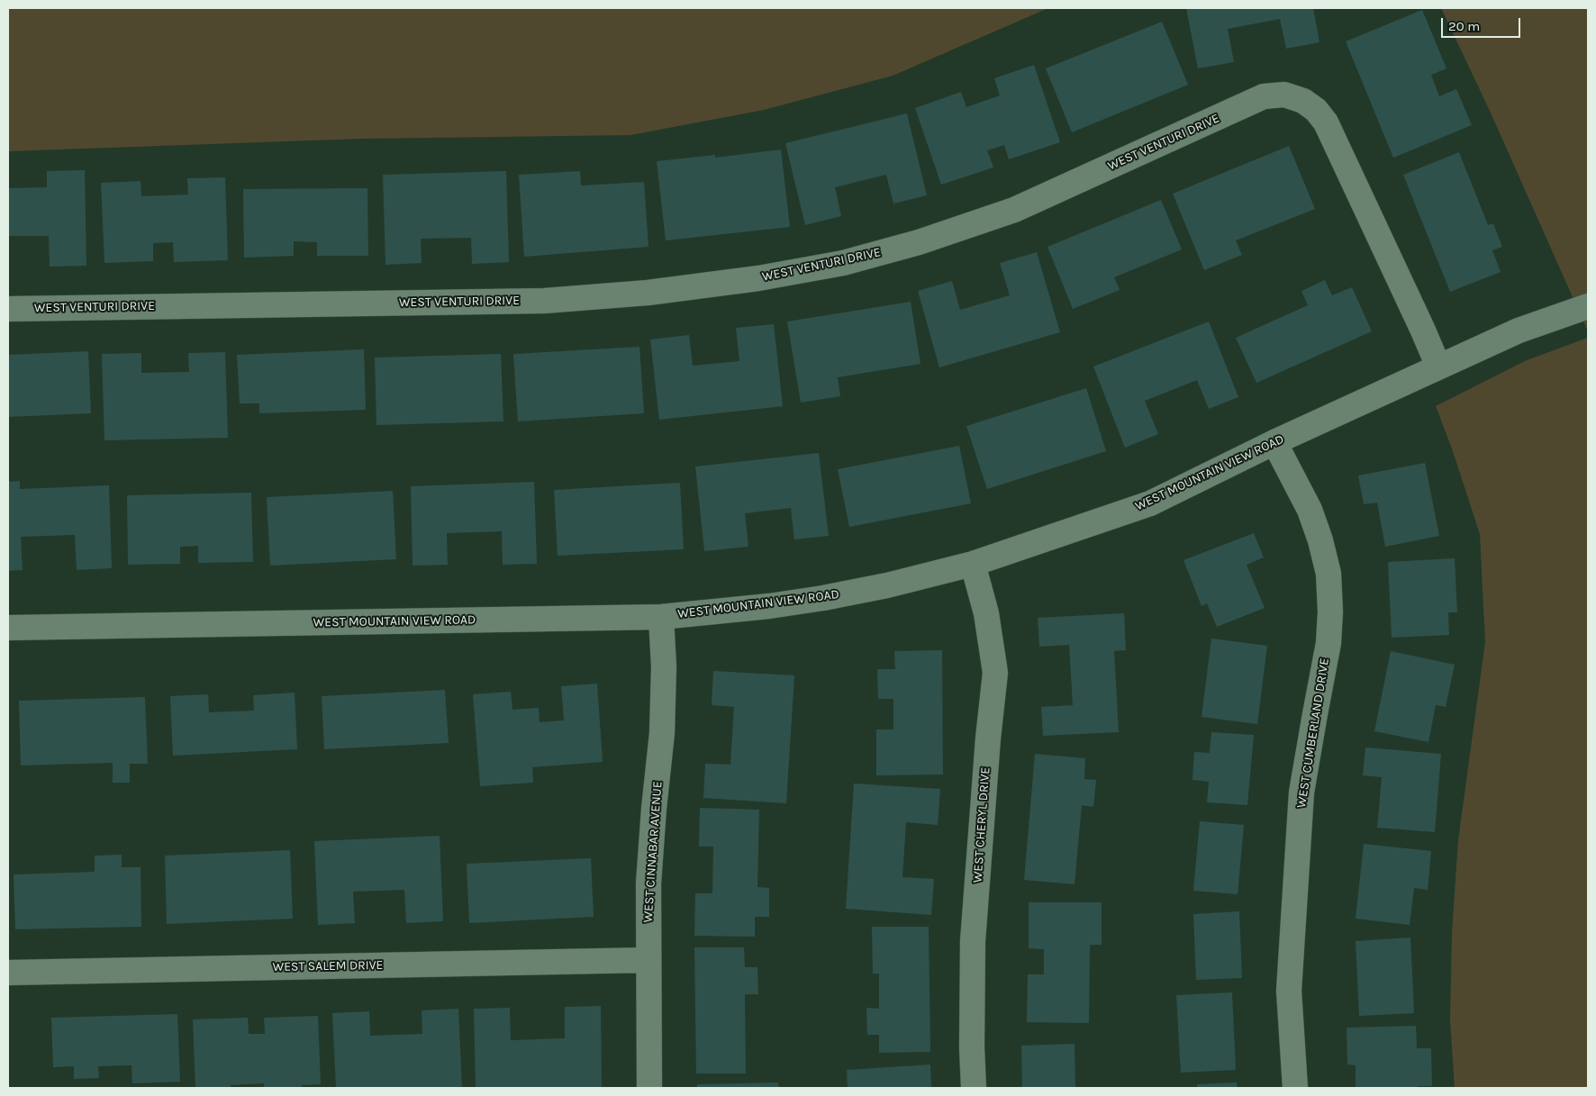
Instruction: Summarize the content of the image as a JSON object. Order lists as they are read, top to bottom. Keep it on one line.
{"streets":{"street":["WEST VENTURI DRIVE","WEST MOUNTAIN VIEW ROAD","WEST CUMBERLAND DRIVE","WEST CHERYL DRIVE","WEST CINNABAR AVENUE","WEST SALEM DRIVE"]},"crossings":[["WEST VENTURI DRIVE","WEST MOUNTAIN VIEW ROAD"],["WEST MOUNTAIN VIEW ROAD","WEST CUMBERLAND DRIVE"],["WEST MOUNTAIN VIEW ROAD","WEST CHERYL DRIVE"],["WEST MOUNTAIN VIEW ROAD","WEST CINNABAR AVENUE"],["WEST CINNABAR AVENUE","WEST SALEM DRIVE"]],"scale_bar":"20 m"}
